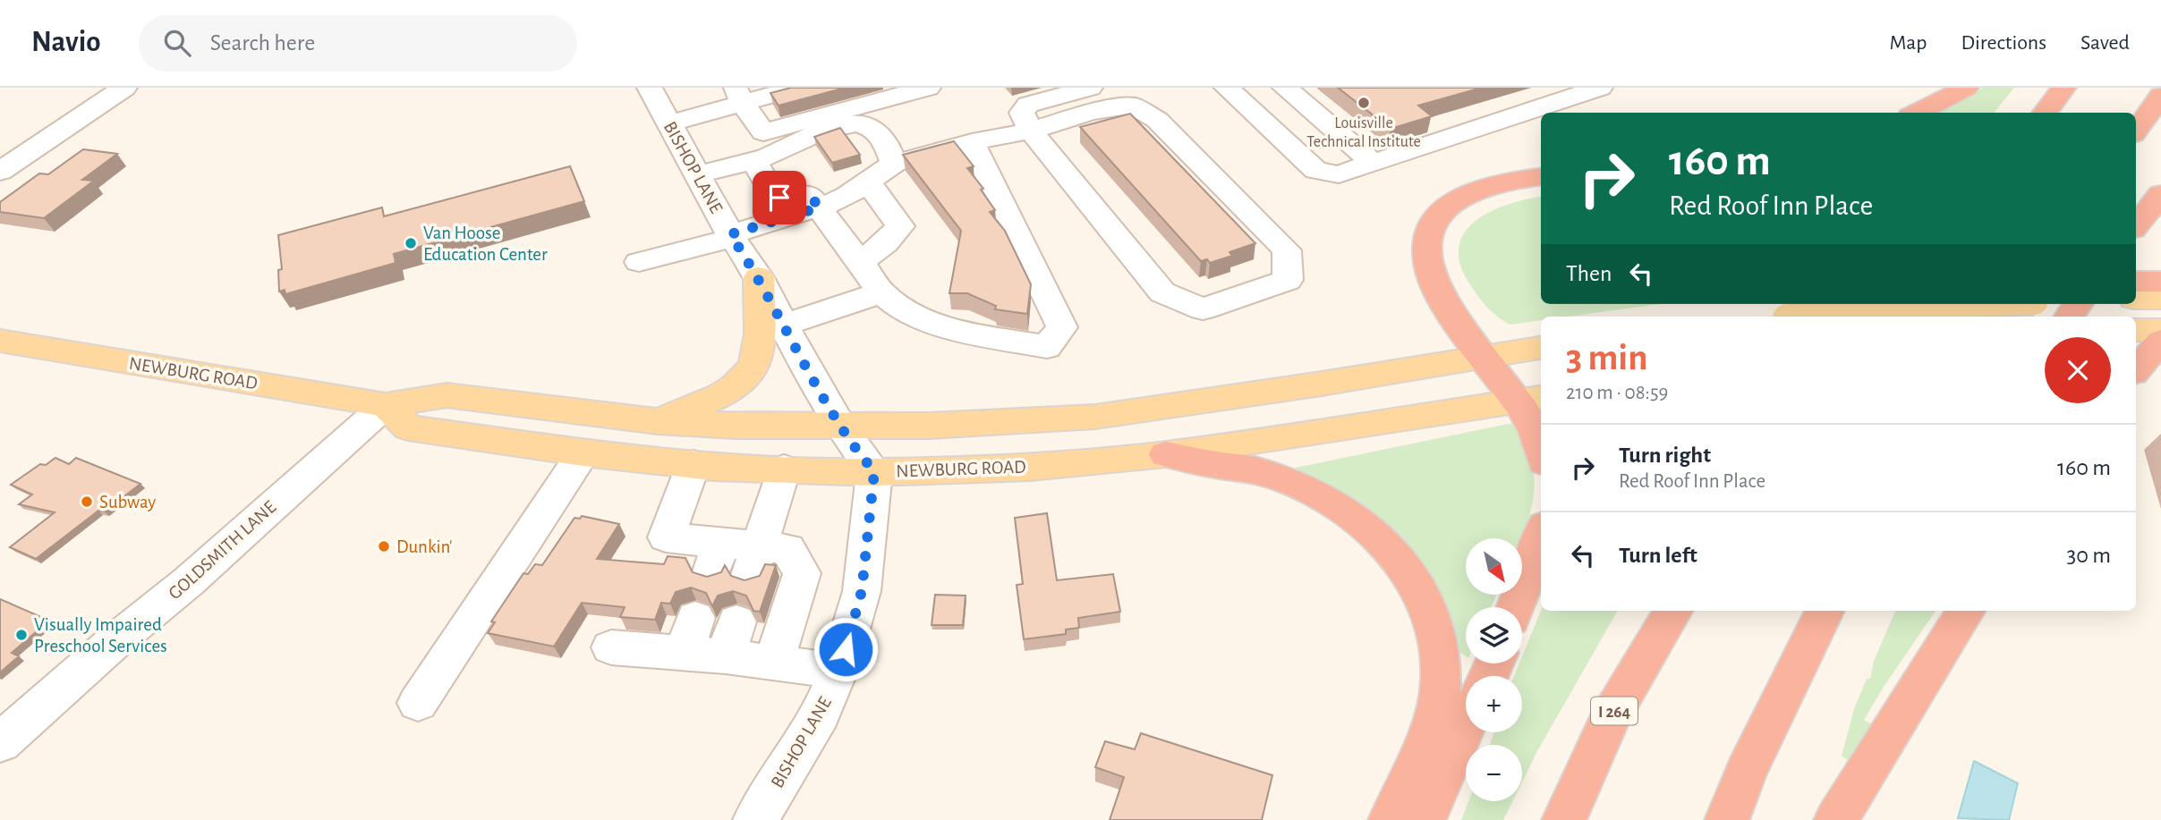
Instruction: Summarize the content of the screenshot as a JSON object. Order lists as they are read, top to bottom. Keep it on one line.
{"streets":{"highway":["I 264"],"main road":["NEWBURG ROAD"],"street":["BISHOP LANE","GOLDSMITH LANE"]},"crossings":[["BISHOP LANE","NEWBURG ROAD"],["NEWBURG ROAD","GOLDSMITH LANE"]],"places":["Louisville Technical Institute","Van Hoose Education Center","Subway","Dunkin'","Visually Impaired Preschool Services"],"north":"bottom right","page":{"header":"Navio","search":"Search here","nav":["Map","Directions","Saved"],"turn":["160 m","Red Roof Inn Place"],"then":"Then","heading":["3 min","210 m · 08:59"],"list":[{"name":"Turn right","note":"Red Roof Inn Place","value":"160 m"},{"name":"Turn left","value":"30 m"}],"map_buttons":["+","−"]}}
